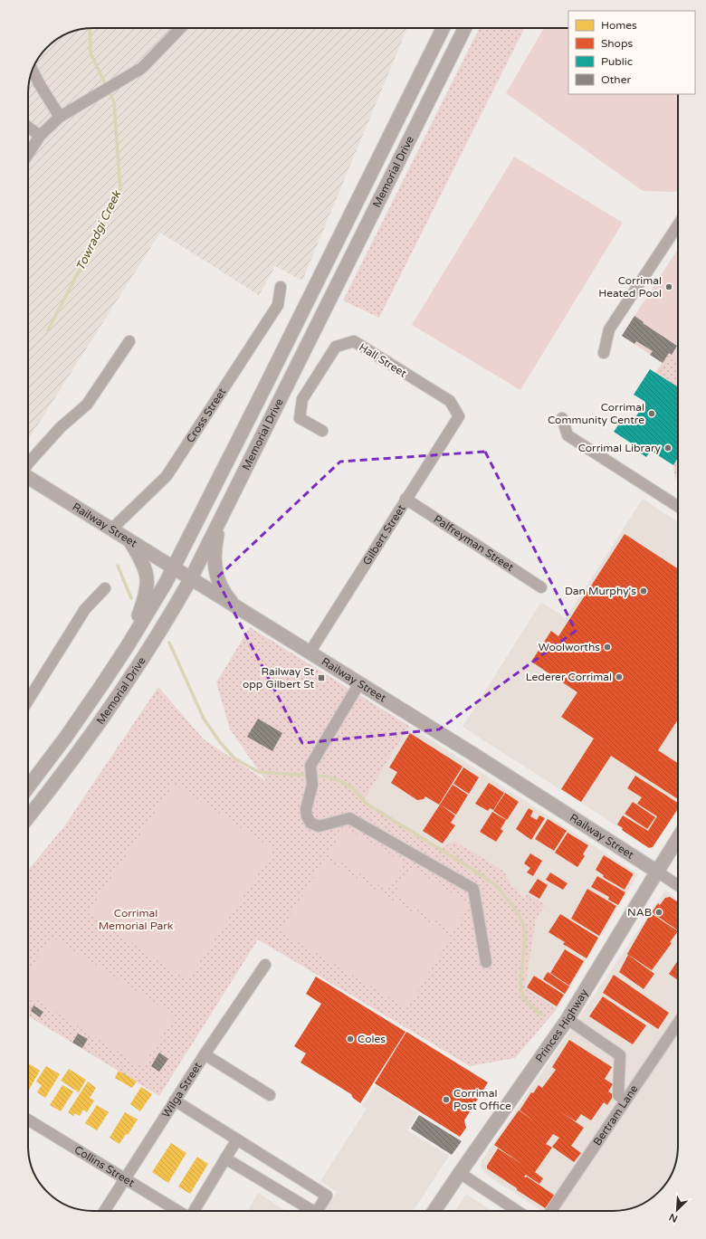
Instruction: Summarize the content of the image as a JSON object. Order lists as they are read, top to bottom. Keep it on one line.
{"streets":{"main road":["Memorial Drive","Railway Street","Princes Highway"],"street":["Hall Street","Cross Street","Gilbert Street","Palfreyman Street","Wilga Street","Bertram Lane","Collins Street"]},"crossings":[["Memorial Drive","Railway Street"],["Hall Street","Gilbert Street"],["Cross Street","Railway Street"],["Railway Street","Gilbert Street"],["Railway Street","Princes Highway"],["Gilbert Street","Palfreyman Street"],["Wilga Street","Collins Street"]],"water":["Towradgi Creek"],"parks":["Corrimal Memorial Park"],"places":{"other":["Corrimal Heated Pool","Corrimal Community Centre","Corrimal Library","Dan Murphy's","Woolworths","Lederer Corrimal","NAB","Coles","Corrimal Post Office"],"transit":["Railway St opp Gilbert St"]},"legend":["Homes","Shops","Public","Other"],"north":"bottom left"}
